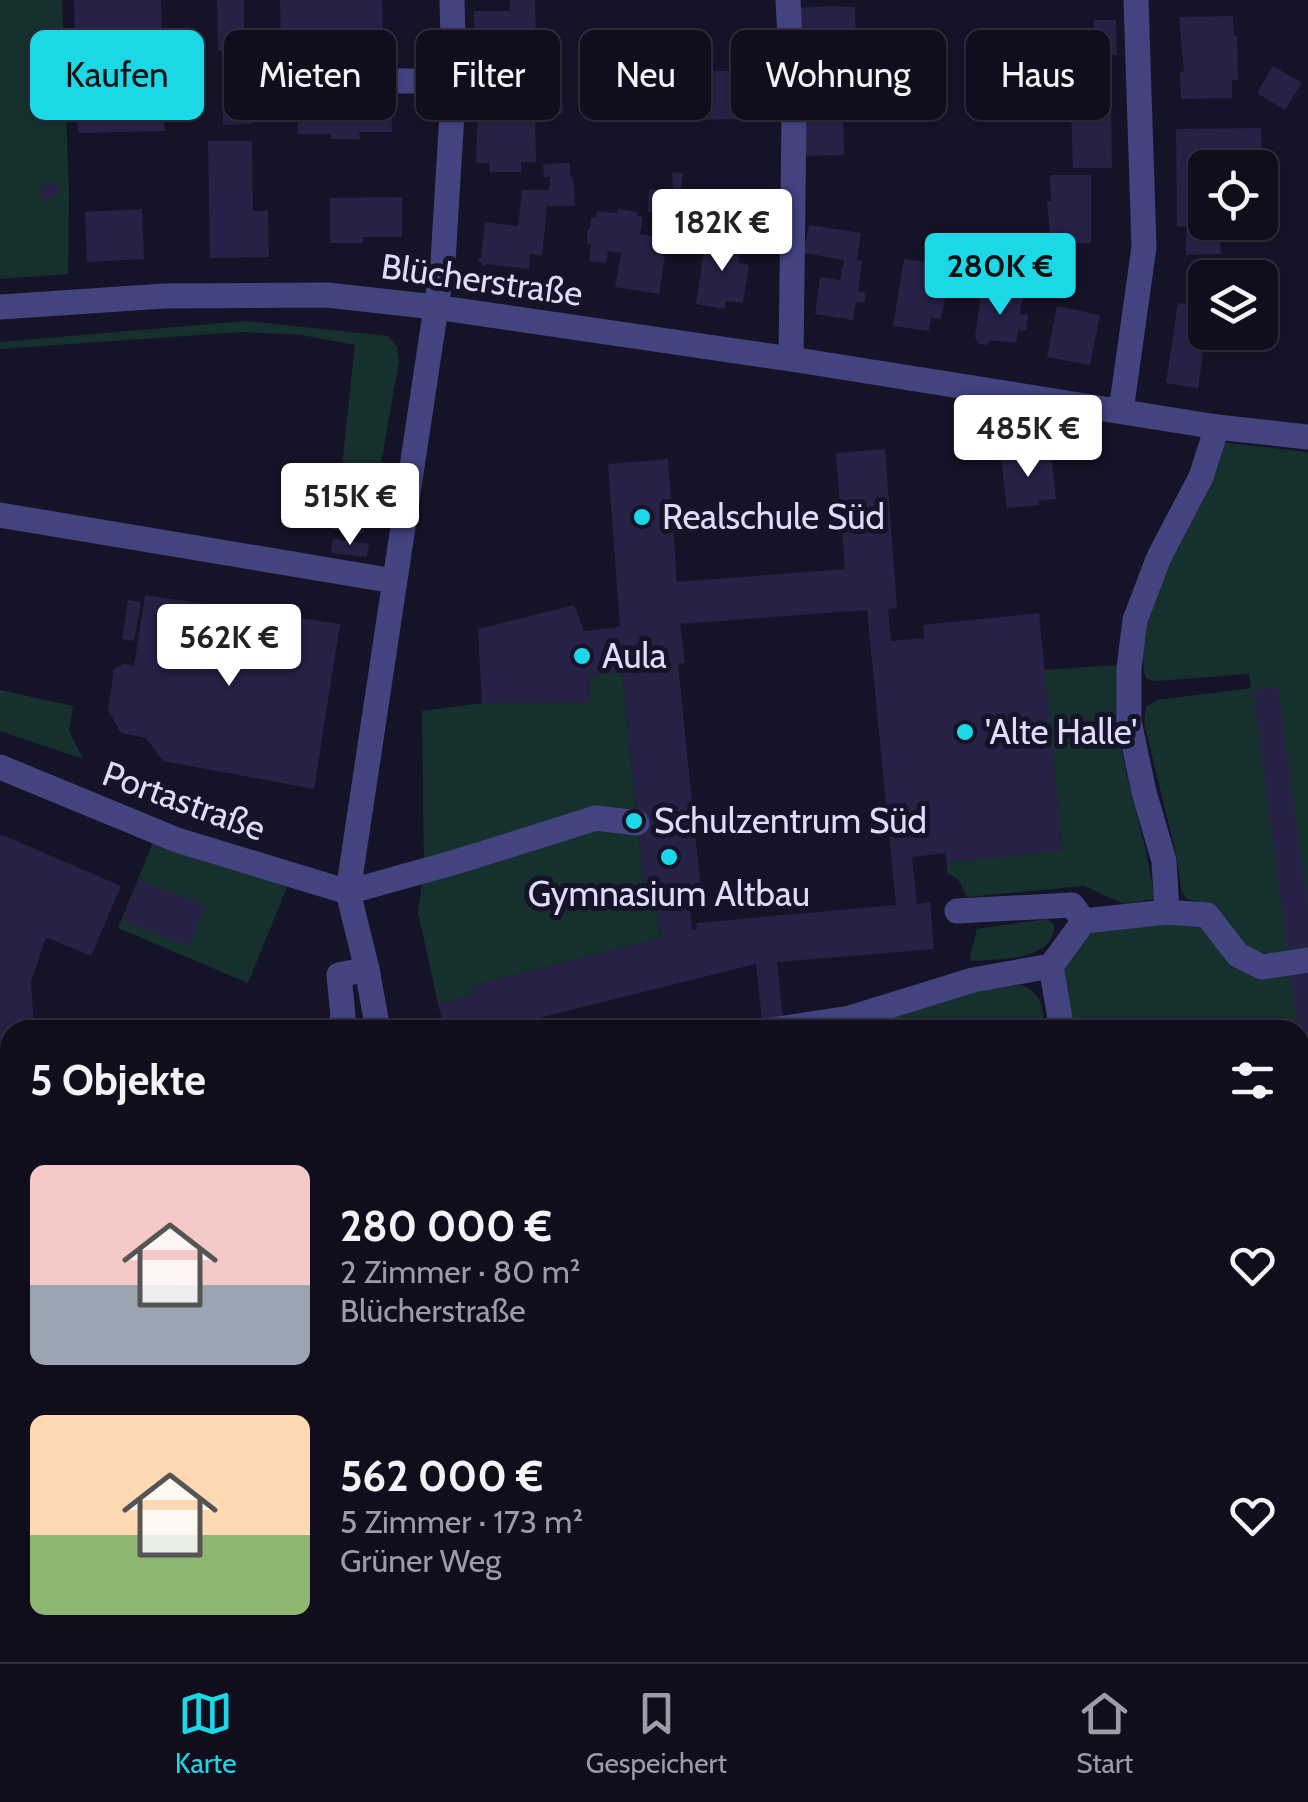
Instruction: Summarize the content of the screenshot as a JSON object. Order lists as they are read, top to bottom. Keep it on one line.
{"streets":{"street":["Blücherstraße","Portastraße"]},"places":["Realschule Süd","Aula","'Alte Halle'","Schulzentrum Süd","Gymnasium Altbau"],"page":{"chip":["Kaufen","Mieten","Filter","Neu","Wohnung","Haus"],"price":["182K €","280K €","485K €","515K €","562K €"],"heading":"5 Objekte","list":[{"name":"280 000 €","note":"2 Zimmer · 80 m² · Blücherstraße"},{"name":"562 000 €","note":"5 Zimmer · 173 m² · Grüner Weg"}],"tabs":["Karte","Gespeichert","Start"]}}
